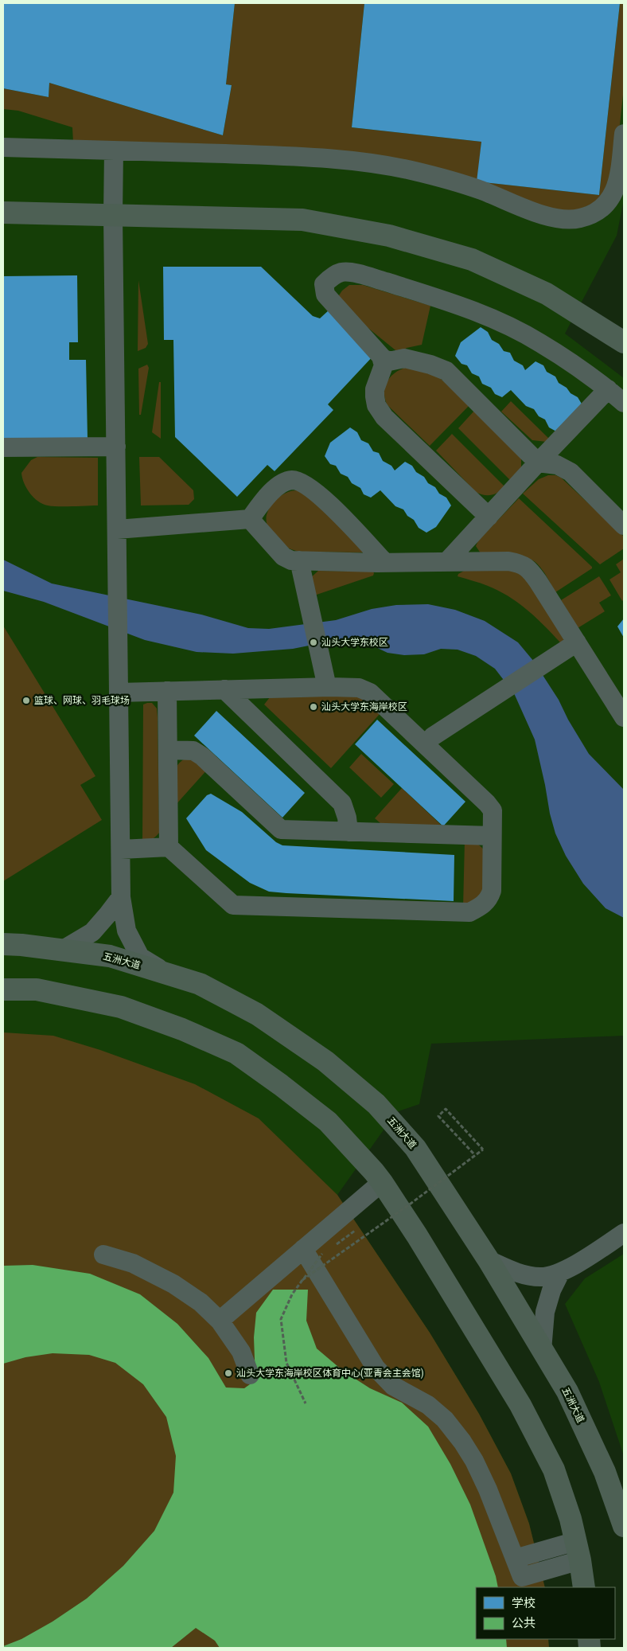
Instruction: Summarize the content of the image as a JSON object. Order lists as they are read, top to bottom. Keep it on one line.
{"streets":{"main road":["五洲大道"]},"places":["汕头大学东校区","篮球、网球、羽毛球场","汕头大学东海岸校区","汕头大学东海岸校区体育中心(亚青会主会馆)"],"legend":["学校","公共"]}
